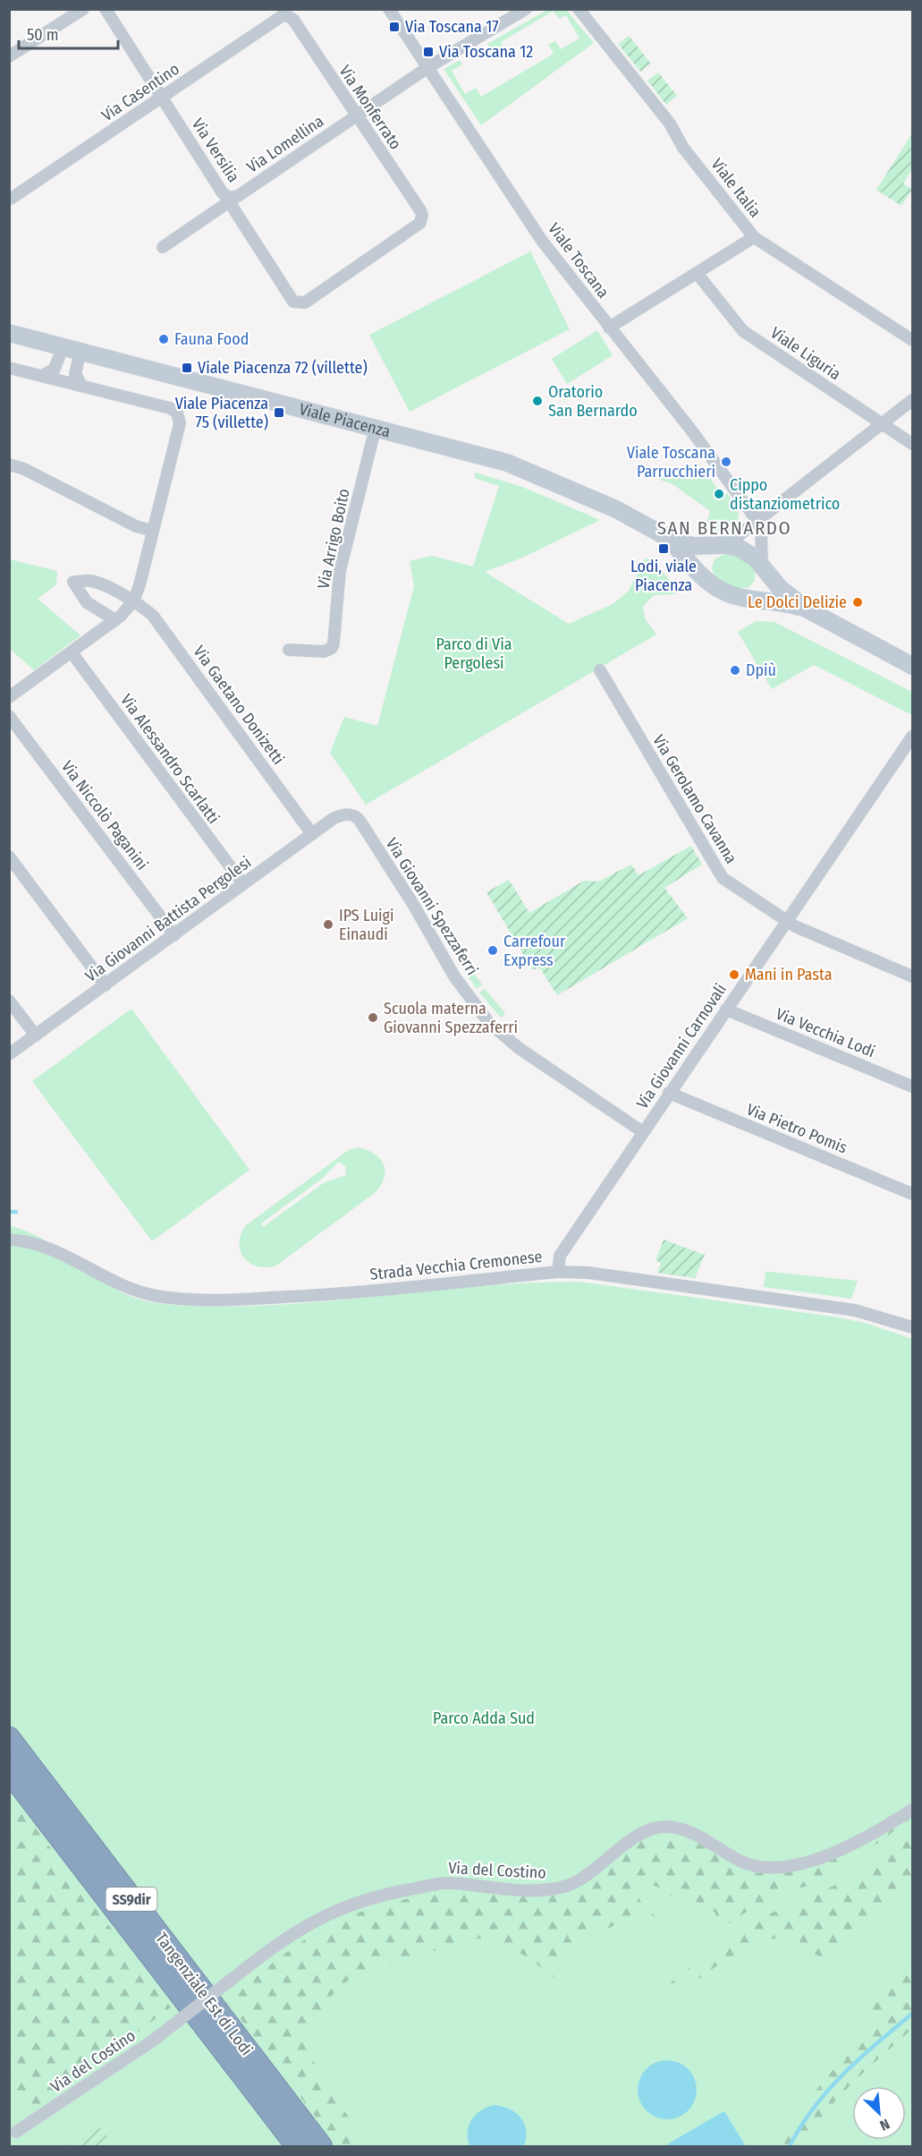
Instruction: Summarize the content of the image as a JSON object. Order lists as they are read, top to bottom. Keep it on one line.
{"streets":{"highway":["SS9dir","Tangenziale Est di Lodi"],"street":["Via Casentino","Via Monferrato","Via Lomellina","Via Versilia","Viale Italia","Viale Toscana","Viale Liguria","Viale Piacenza","Via Arrigo Boito","Via Gaetano Donizetti","Via Alessandro Scarlatti","Via Gerolamo Cavanna","Via Niccolò Paganini","Via Giovanni Spezzaferri","Via Giovanni Battista Pergolesi","Via Vecchia Lodi","Via Giovanni Carnovali","Via Pietro Pomis","Strada Vecchia Cremonese","Via del Costino"]},"crossings":[["Via Casentino","Via Monferrato"],["Via Casentino","Via Versilia"],["Via Monferrato","Via Lomellina"],["Via Monferrato","Via Versilia"],["Via Lomellina","Via Versilia"],["Via Lomellina","Viale Toscana"],["Viale Piacenza","Via Arrigo Boito"],["Via Gaetano Donizetti","Via Giovanni Battista Pergolesi"],["Via Alessandro Scarlatti","Via Giovanni Battista Pergolesi"],["Via Gerolamo Cavanna","Via Giovanni Carnovali"],["Via Niccolò Paganini","Via Giovanni Battista Pergolesi"],["Via Giovanni Spezzaferri","Via Giovanni Battista Pergolesi"],["Via Giovanni Spezzaferri","Via Giovanni Carnovali"],["Via Vecchia Lodi","Via Giovanni Carnovali"],["Via Giovanni Carnovali","Via Pietro Pomis"],["Via Giovanni Carnovali","Strada Vecchia Cremonese"]],"districts":["SAN BERNARDO"],"parks":["Parco di Via Pergolesi","Parco Adda Sud"],"places":{"transit":["Via Toscana 17","Via Toscana 12","Viale Piacenza 72 (villette)","Viale Piacenza 75 (villette)","Lodi, viale Piacenza"],"other":["Fauna Food","Oratorio San Bernardo","Viale Toscana Parrucchieri","Cippo distanziometrico","Le Dolci Delizie","Dpiù","IPS Luigi Einaudi","Carrefour Express","Mani in Pasta","Scuola materna Giovanni Spezzaferri"]},"scale_bar":"50 m","north":"bottom right"}
